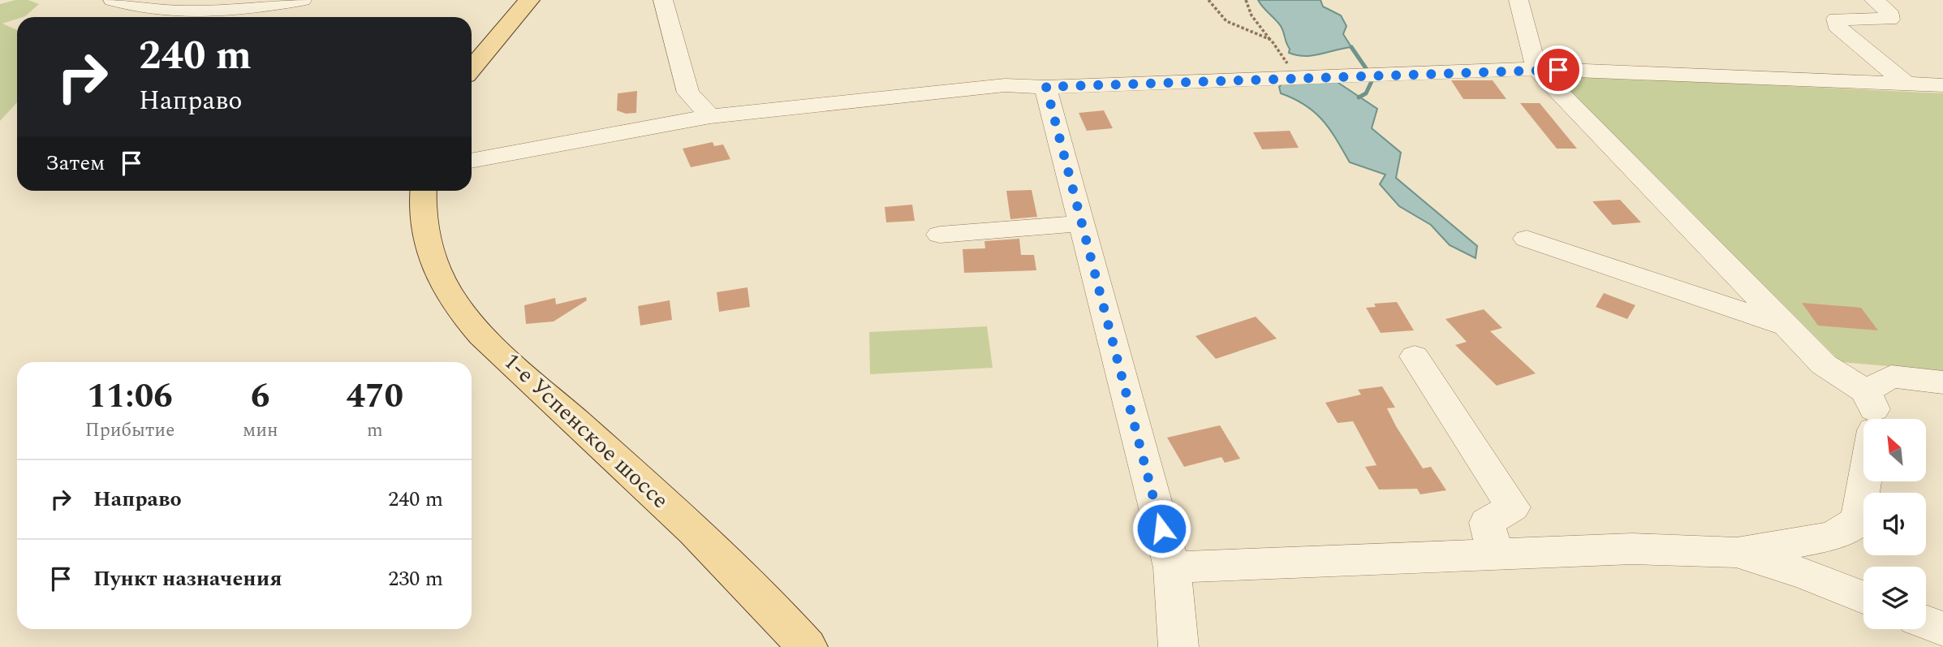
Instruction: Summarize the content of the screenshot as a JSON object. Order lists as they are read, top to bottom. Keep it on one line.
{"streets":{"main road":["1-е Успенское шоссе"]},"north":"top left","page":{"turn":["240 m","Направо"],"then":"Затем","eta":["11:06","Прибытие","6","мин","470","m"],"list":[{"name":"Направо","value":"240 m"},{"name":"Пункт назначения","value":"230 m"}]}}
